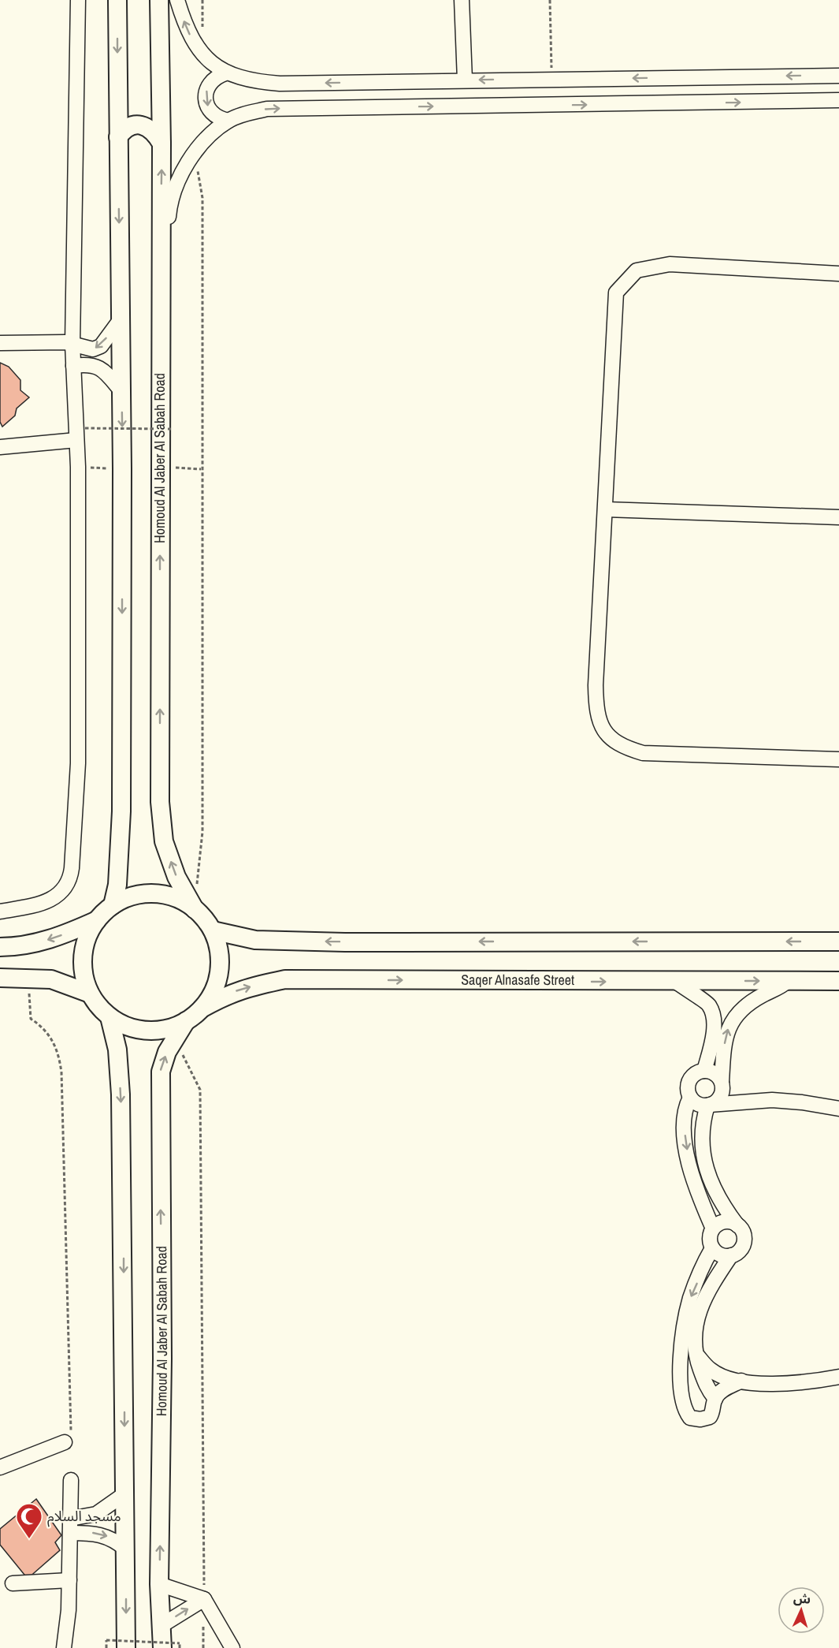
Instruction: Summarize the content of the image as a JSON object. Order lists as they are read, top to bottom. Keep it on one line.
{"streets":{"main road":["Homoud Al Jaber Al Sabah Road","Saqer Alnasafe Street"]},"crossings":[["Homoud Al Jaber Al Sabah Road","Saqer Alnasafe Street"]],"places":{"mosque":["مسجد السلام"]},"north":"top"}
